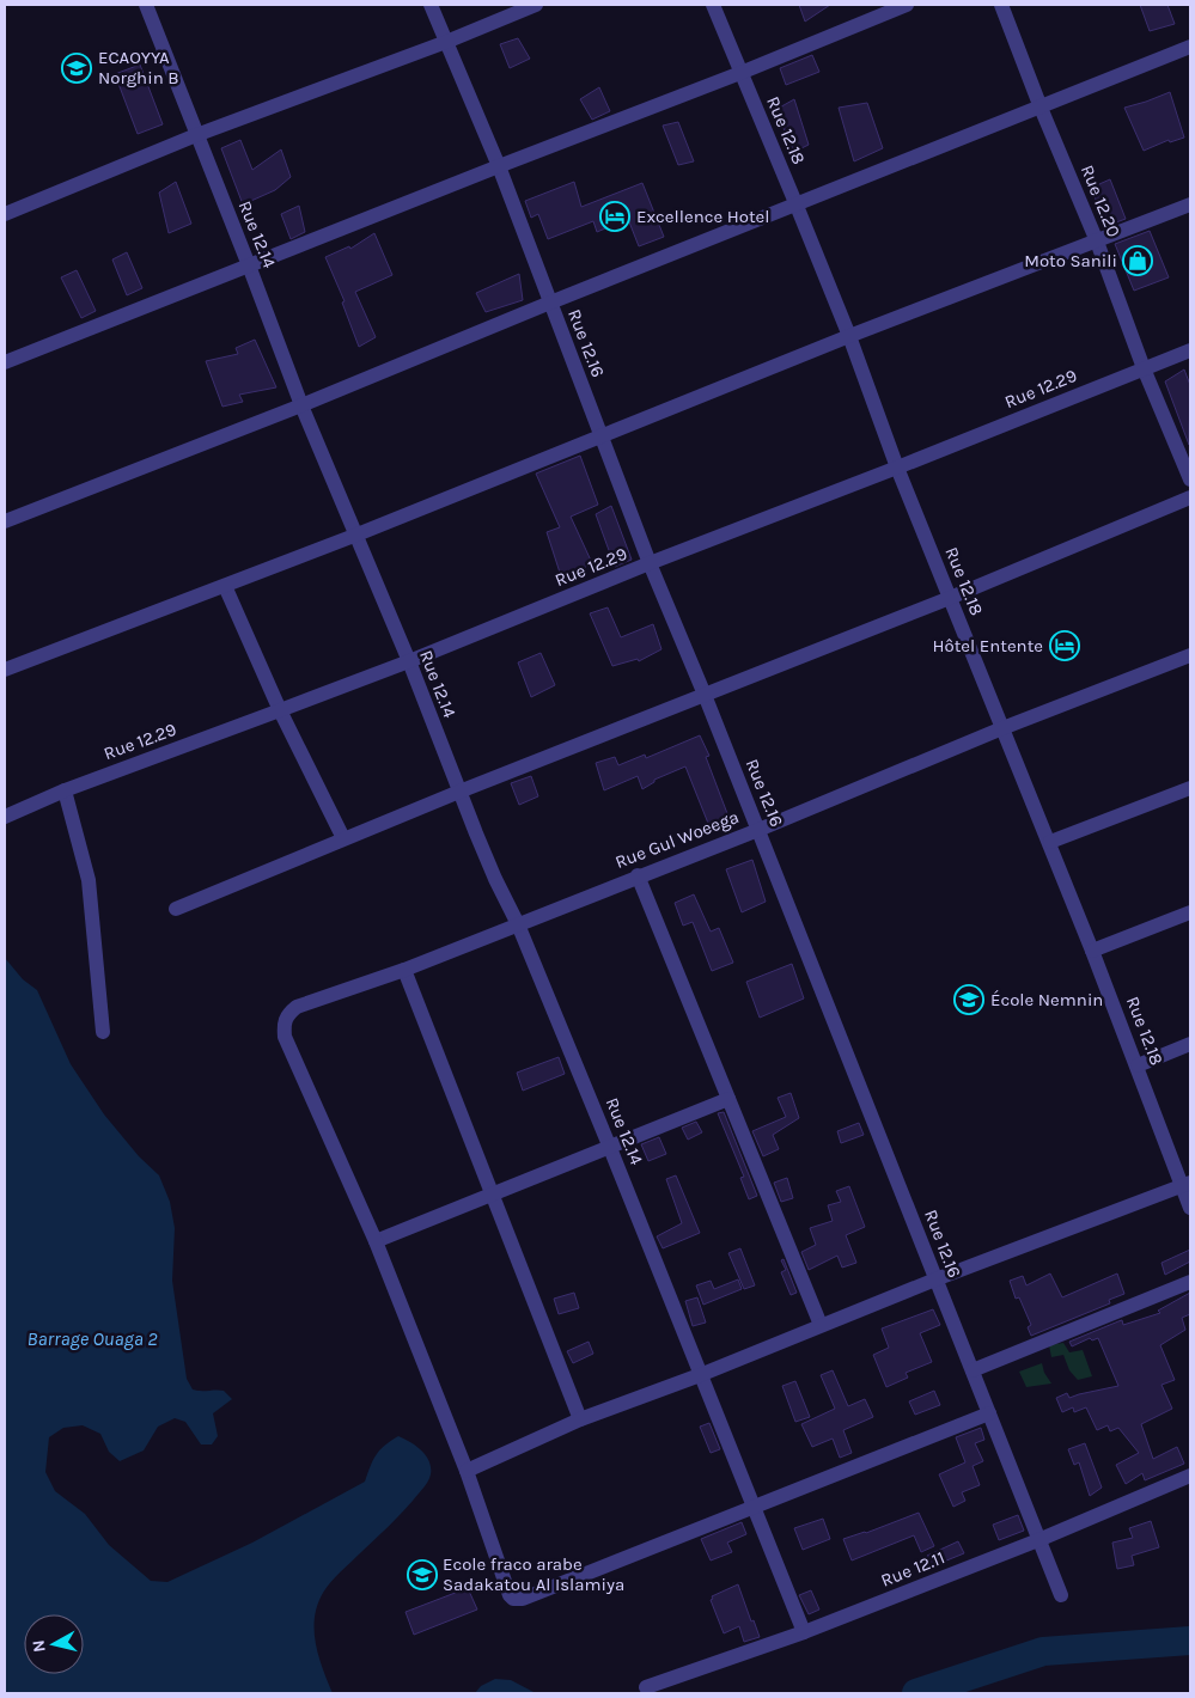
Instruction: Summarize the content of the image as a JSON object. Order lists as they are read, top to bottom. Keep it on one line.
{"streets":{"street":["Rue 12.18","Rue 12.20","Rue 12.14","Rue 12.16","Rue 12.29","Rue Gul Woeega","Rue 12.11"]},"crossings":[["Rue 12.18","Rue 12.29"],["Rue 12.18","Rue Gul Woeega"],["Rue 12.20","Rue 12.29"],["Rue 12.14","Rue 12.29"],["Rue 12.14","Rue Gul Woeega"],["Rue 12.14","Rue 12.11"],["Rue 12.16","Rue 12.29"],["Rue 12.16","Rue Gul Woeega"],["Rue 12.16","Rue 12.11"]],"water":["Barrage Ouaga 2"],"places":{"school or university":["ECAOYYA Norghin B","École Nemnin","Ecole fraco arabe Sadakatou Al Islamiya"],"hotel":["Excellence Hotel","Hôtel Entente"],"shop":["Moto Sanili"]},"north":"left"}
